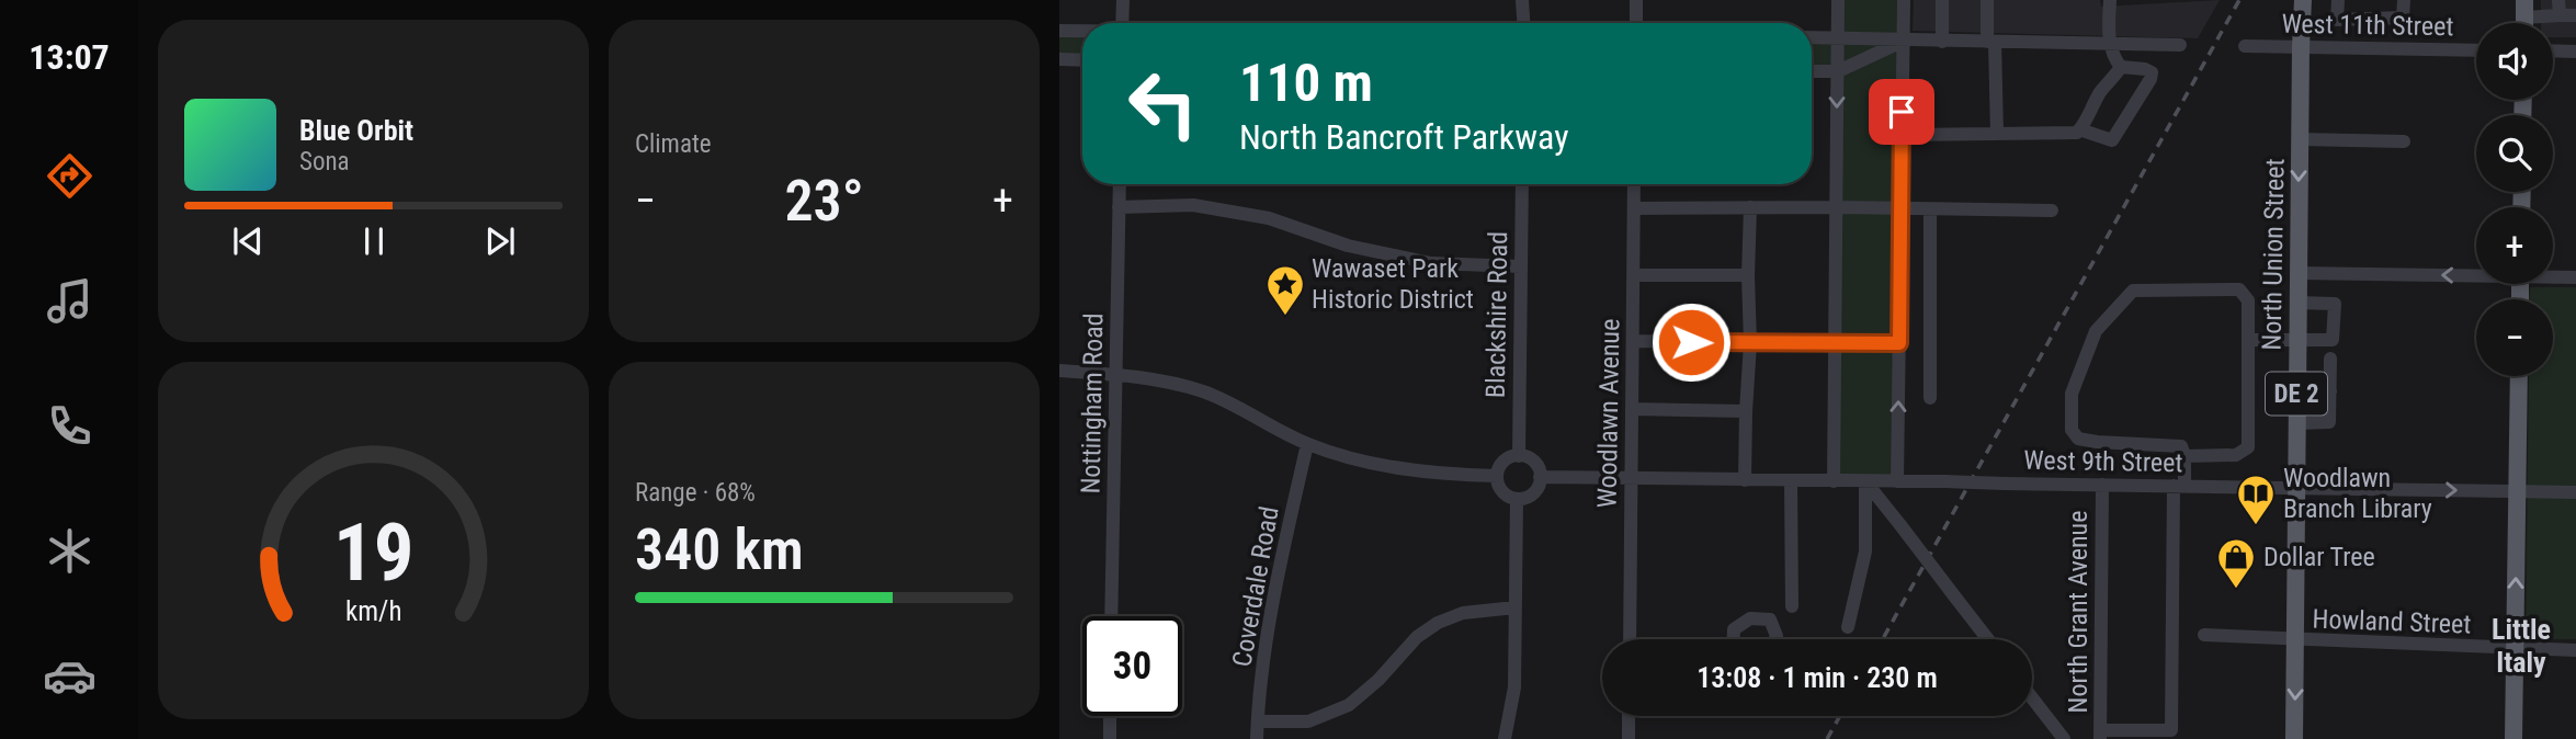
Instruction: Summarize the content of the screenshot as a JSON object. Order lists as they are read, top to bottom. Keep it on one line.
{"streets":{"main road":["North Union Street","DE 2"],"street":["West 11th Street","Blackshire Road","Nottingham Road","Woodlawn Avenue","West 9th Street","Coverdale Road","North Grant Avenue","Howland Street"]},"crossings":[["West 11th Street","North Union Street"],["North Union Street","West 9th Street"],["North Union Street","Howland Street"],["Blackshire Road","West 9th Street"],["Woodlawn Avenue","West 9th Street"],["West 9th Street","North Grant Avenue"]],"districts":["Little Italy"],"places":{"place":["Wawaset Park Historic District"],"library":["Woodlawn Branch Library"],"shop":["Dollar Tree"]},"page":{"tabs":"13:07","tile":["Climate",["Range · 68%","340 km"]],"map_buttons":["+","−"],"turn":["110 m","North Bancroft Parkway"],"song":["Blue Orbit","Sona"],"heat":["−","23°","+"],"limit":"30","trip":"13:08 · 1 min · 230 m","gauge":["19","km/h"]}}
